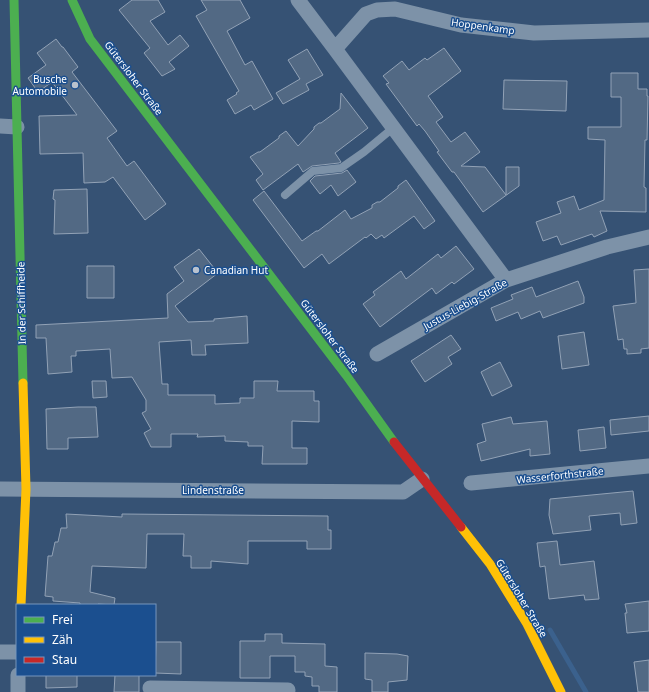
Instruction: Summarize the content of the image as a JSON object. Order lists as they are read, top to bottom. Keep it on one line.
{"streets":{"main road":["Gütersloher Straße","In der Schiffheide"],"street":["Hoppenkamp","Justus-Liebig-Straße","Wasserforthstraße","Lindenstraße"]},"crossings":[["Gütersloher Straße","Lindenstraße"],["In der Schiffheide","Lindenstraße"]],"places":["Busche Automobile","Canadian Hut"],"legend":["Frei","Zäh","Stau"]}
